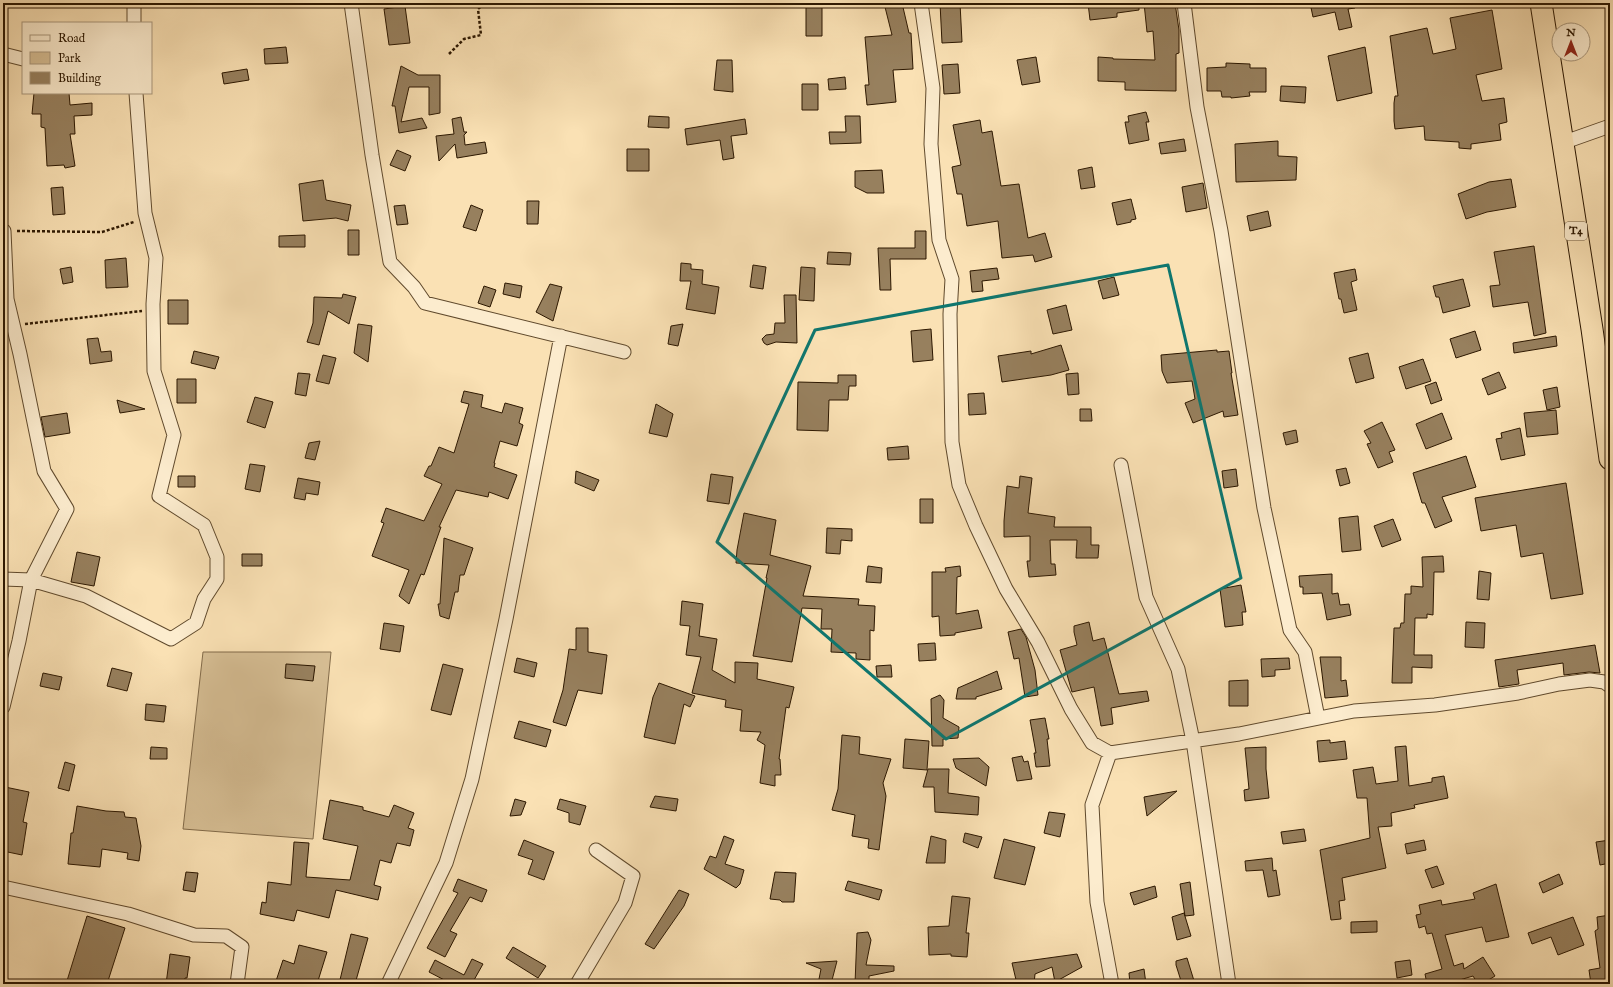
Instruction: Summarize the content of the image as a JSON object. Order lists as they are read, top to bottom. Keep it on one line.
{"streets":{"highway":["T4"]},"legend":["Road","Park","Building"],"north":"top"}
